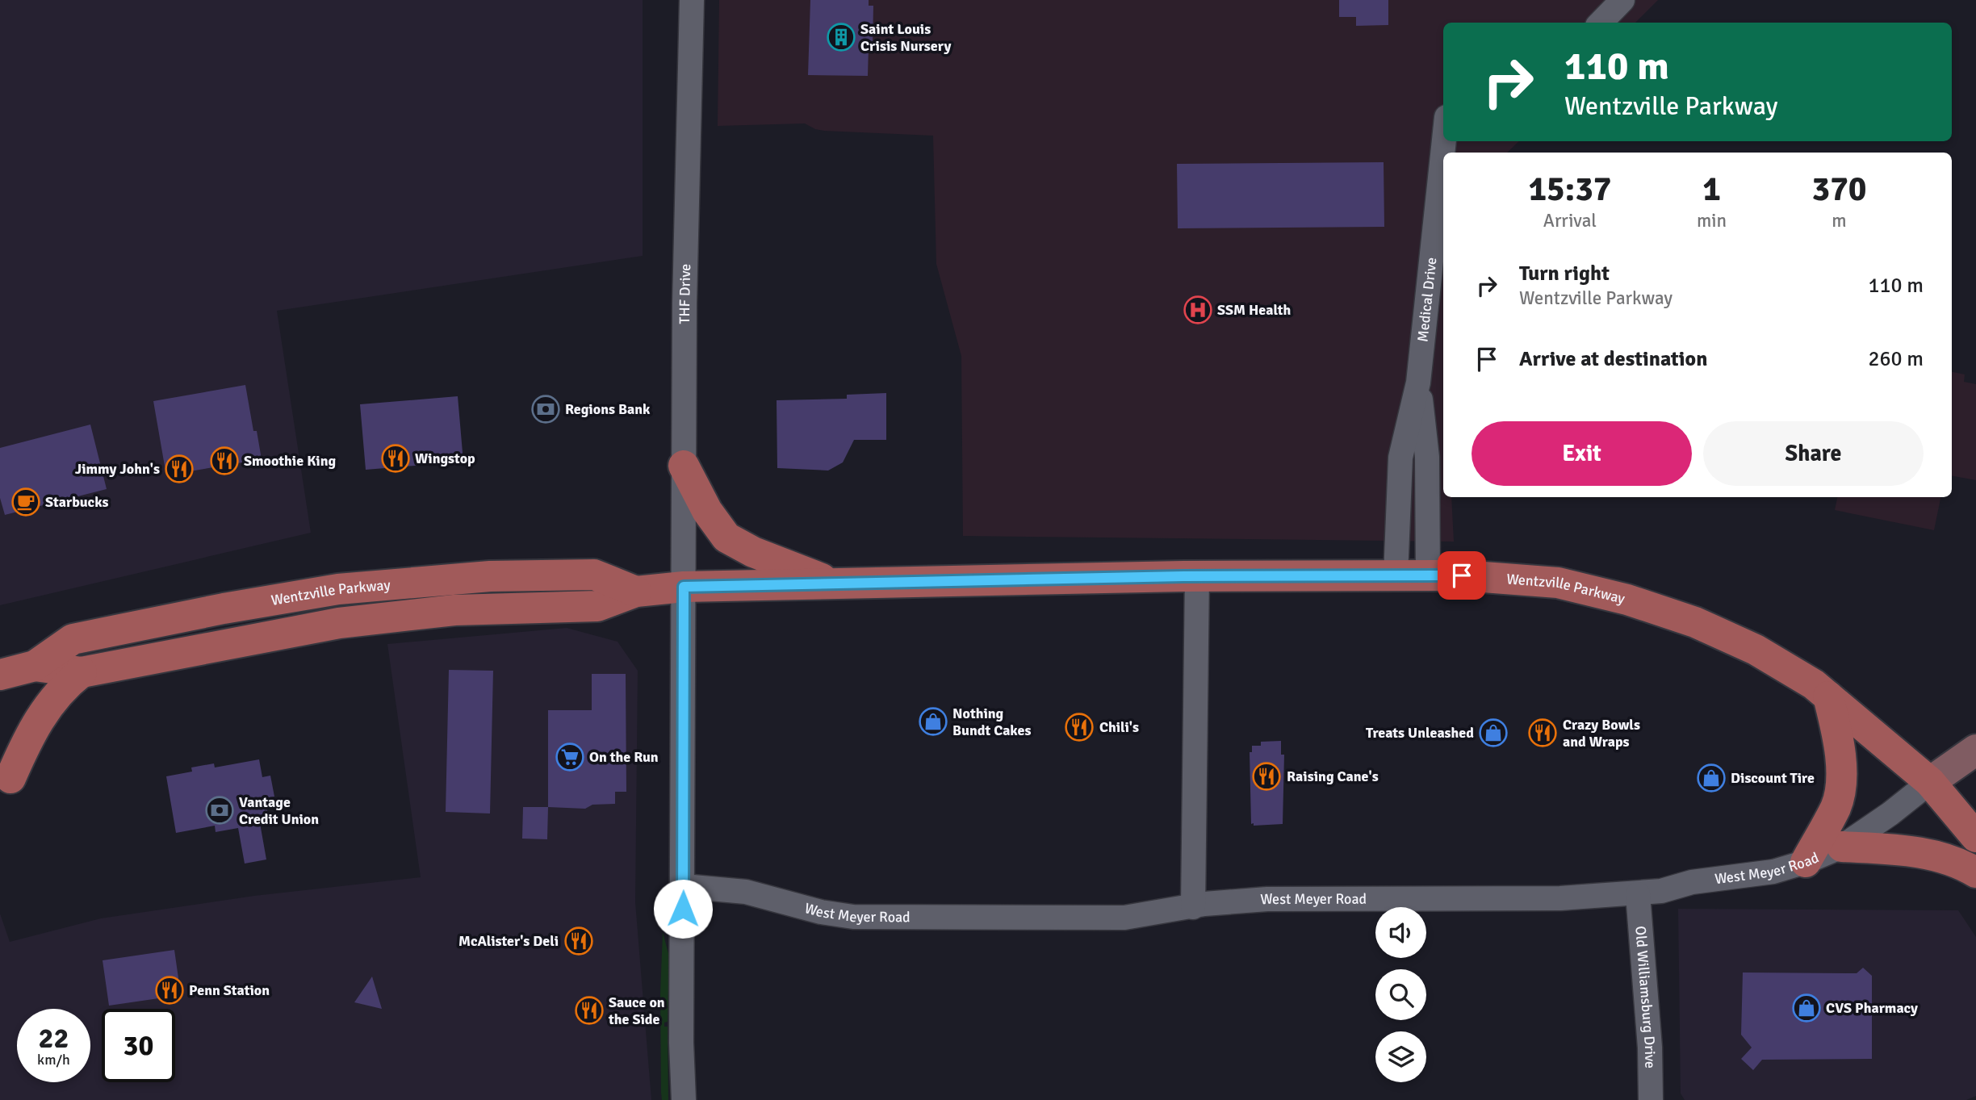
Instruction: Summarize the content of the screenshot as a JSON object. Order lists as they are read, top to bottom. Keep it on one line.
{"streets":{"main road":["Wentzville Parkway","West Meyer Road"],"street":["THF Drive","Medical Drive","Old Williamsburg Drive"]},"crossings":[["THF Drive","Wentzville Parkway"],["THF Drive","West Meyer Road"],["Medical Drive","Wentzville Parkway"],["Wentzville Parkway","West Meyer Road"],["West Meyer Road","Old Williamsburg Drive"]],"places":{"building":["Saint Louis Crisis Nursery"],"hospital":["SSM Health"],"bank":["Regions Bank","Vantage Credit Union"],"restaurant":["Wingstop","Smoothie King","Jimmy John's","Chili's","Crazy Bowls and Wraps","Raising Cane's","McAlister's Deli","Penn Station","Sauce on the Side"],"cafe":["Starbucks"],"shop":["Nothing Bundt Cakes","Treats Unleashed","Discount Tire","CVS Pharmacy"],"supermarket":["On the Run"]},"page":{"turn":["110 m","Wentzville Parkway"],"eta":["15:37","Arrival","1","min","370","m"],"list":[{"name":"Turn right","note":"Wentzville Parkway","value":"110 m"},{"name":"Arrive at destination","value":"260 m"}],"buttons":["Exit","Share"],"speed":"22 km/h","limit":"30"}}
